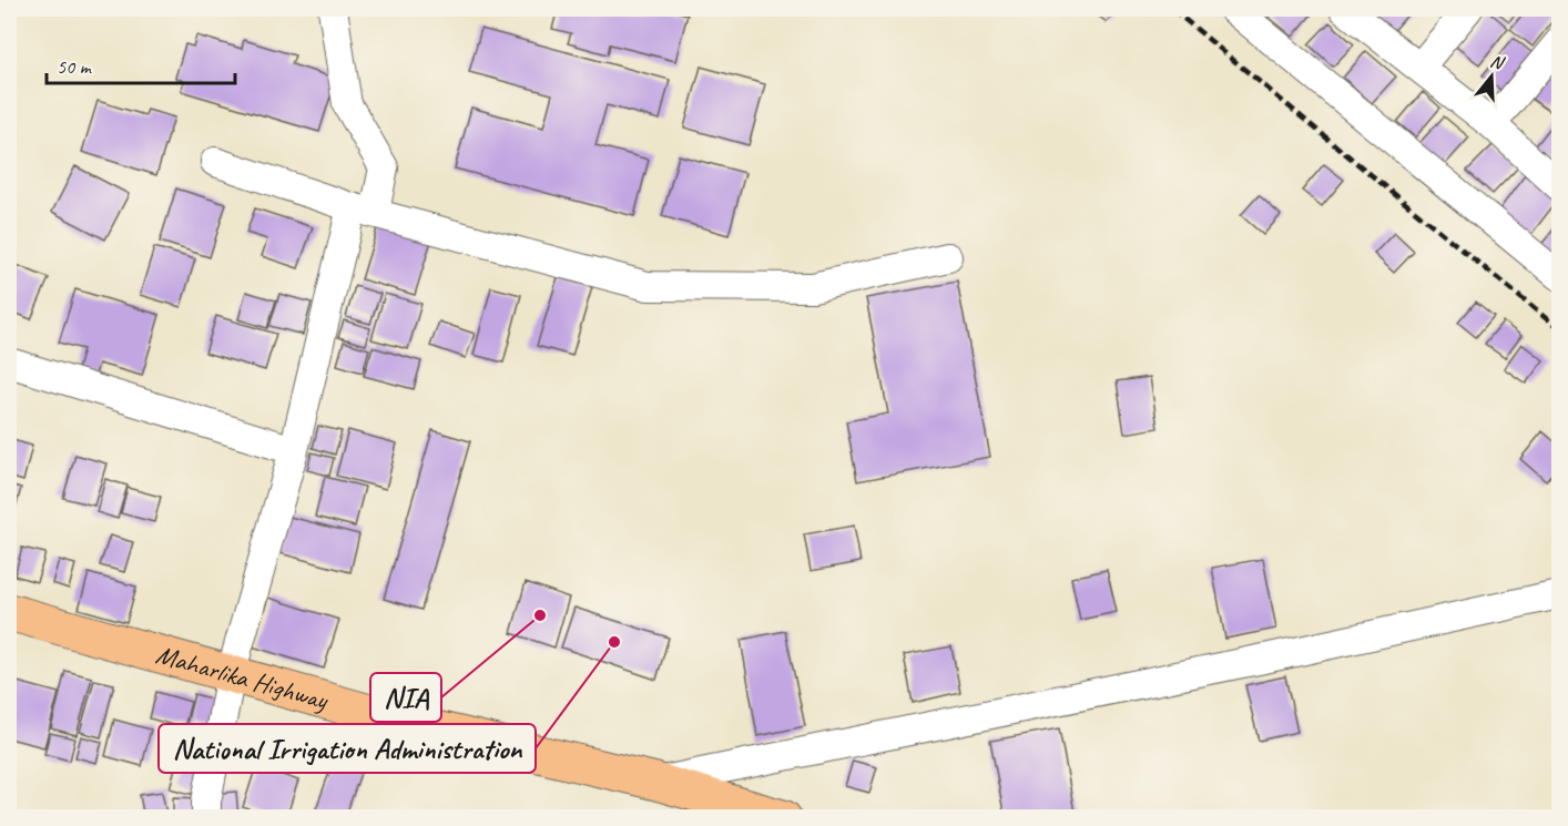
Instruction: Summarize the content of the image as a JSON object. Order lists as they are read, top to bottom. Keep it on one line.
{"streets":{"highway":["Maharlika Highway"]},"places":["NIA","National Irrigation Administration"],"scale_bar":"50 m","north":"top"}
